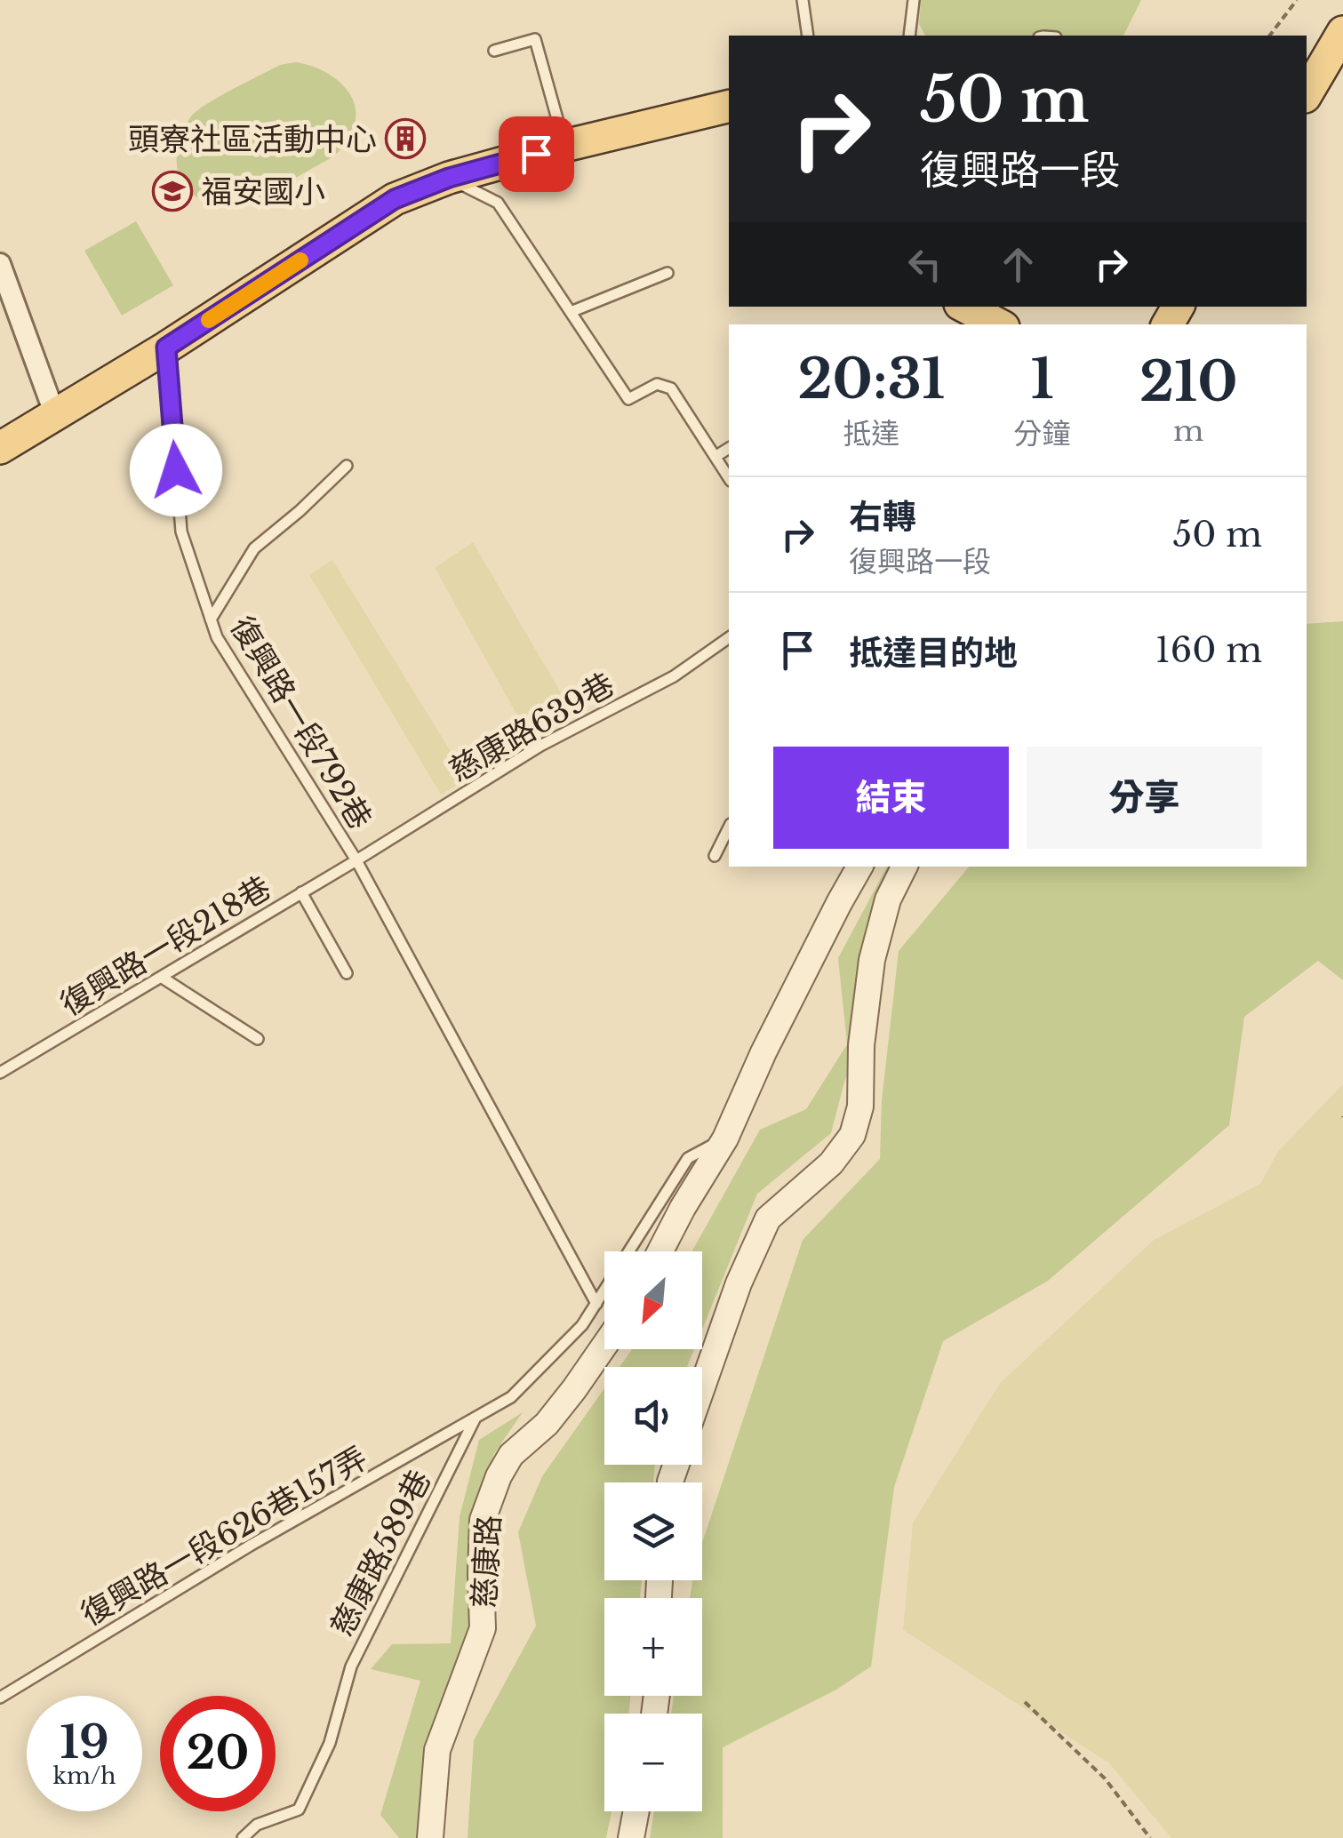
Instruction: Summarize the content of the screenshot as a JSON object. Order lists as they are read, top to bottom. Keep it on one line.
{"streets":{"street":["慈康路"],"lane":["復興路一段792巷","慈康路639巷","復興路一段218巷","復興路一段626巷157弄","慈康路589巷"]},"crossings":[["復興路一段792巷","慈康路639巷"],["復興路一段792巷","復興路一段218巷"],["慈康路639巷","復興路一段218巷"],["復興路一段626巷157弄","慈康路589巷"]],"places":{"building":["頭寮社區活動中心"],"school or university":["福安國小"]},"north":"bottom left","page":{"turn":["50 m","復興路一段"],"eta":["20:31","抵達","1","分鐘","210","m"],"list":[{"name":"右轉","note":"復興路一段","value":"50 m"},{"name":"抵達目的地","value":"160 m"}],"buttons":["結束","分享"],"map_buttons":["+","−"],"speed":"19 km/h","limit":"20"}}
